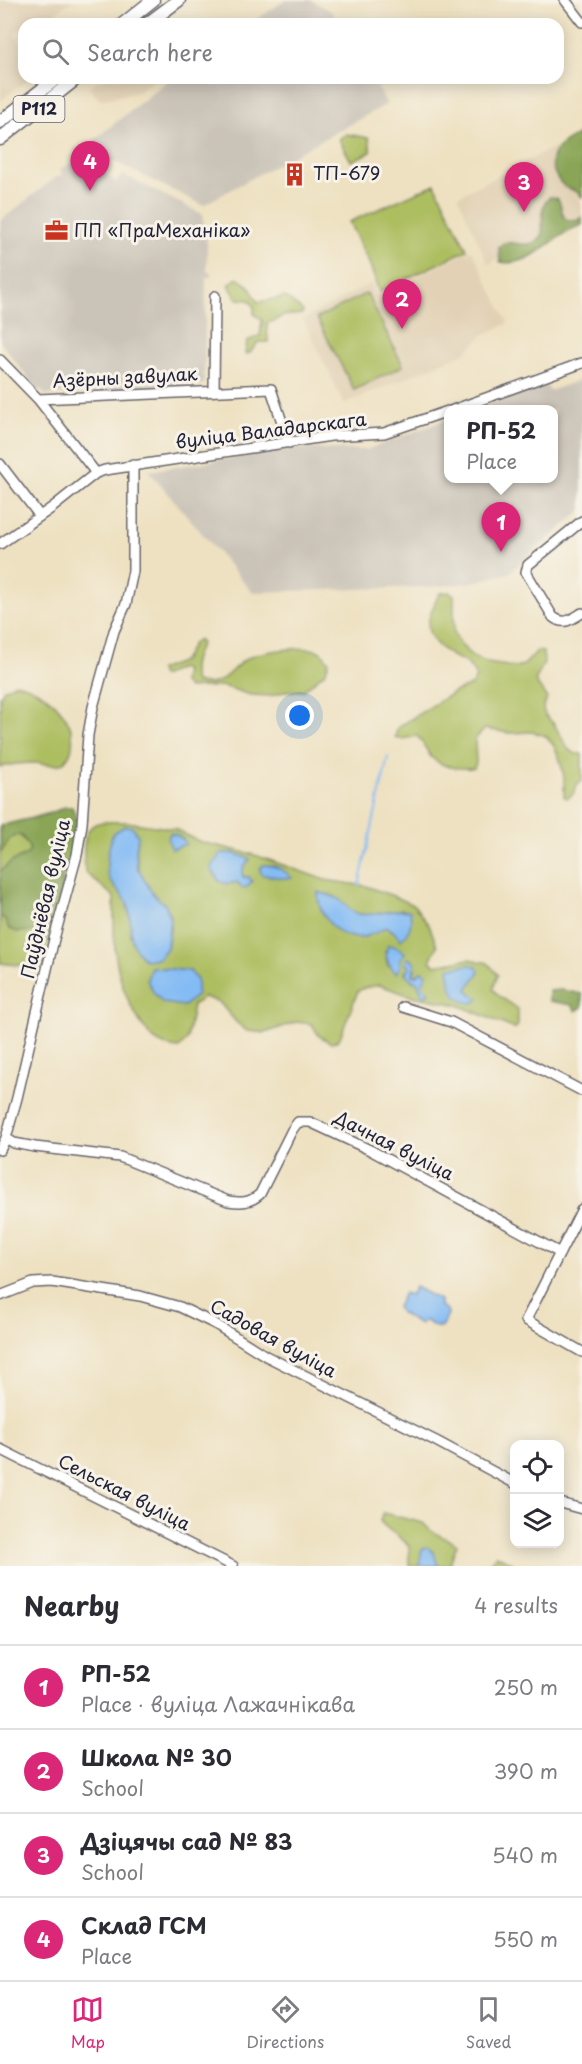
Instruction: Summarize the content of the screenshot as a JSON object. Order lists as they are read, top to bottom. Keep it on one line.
{"streets":{"main road":["Р112"],"street":["Азёрны завулак","вуліца Валадарскага","Паўднёвая вуліца","Дачная вуліца","Садовая вуліца","Сельская вуліца"]},"crossings":[["Азёрны завулак","вуліца Валадарскага"],["вуліца Валадарскага","Паўднёвая вуліца"],["Паўднёвая вуліца","Дачная вуліца"]],"places":{"building":["ТП-679"],"office":["ПП «ПраМеханіка»"]},"page":{"search":"Search here","pins":["4","3","2","1"],"popup":["РП-52","Place"],"heading":["Nearby","4 results"],"list":[{"mark":"1","name":"РП-52","note":"Place · вуліца Лажачнікава","value":"250 m"},{"mark":"2","name":"Школа № 30","note":"School","value":"390 m"},{"mark":"3","name":"Дзіцячы сад № 83","note":"School","value":"540 m"},{"mark":"4","name":"Склад ГСМ","note":"Place","value":"550 m"}],"nav":["Map","Directions","Saved"]}}
